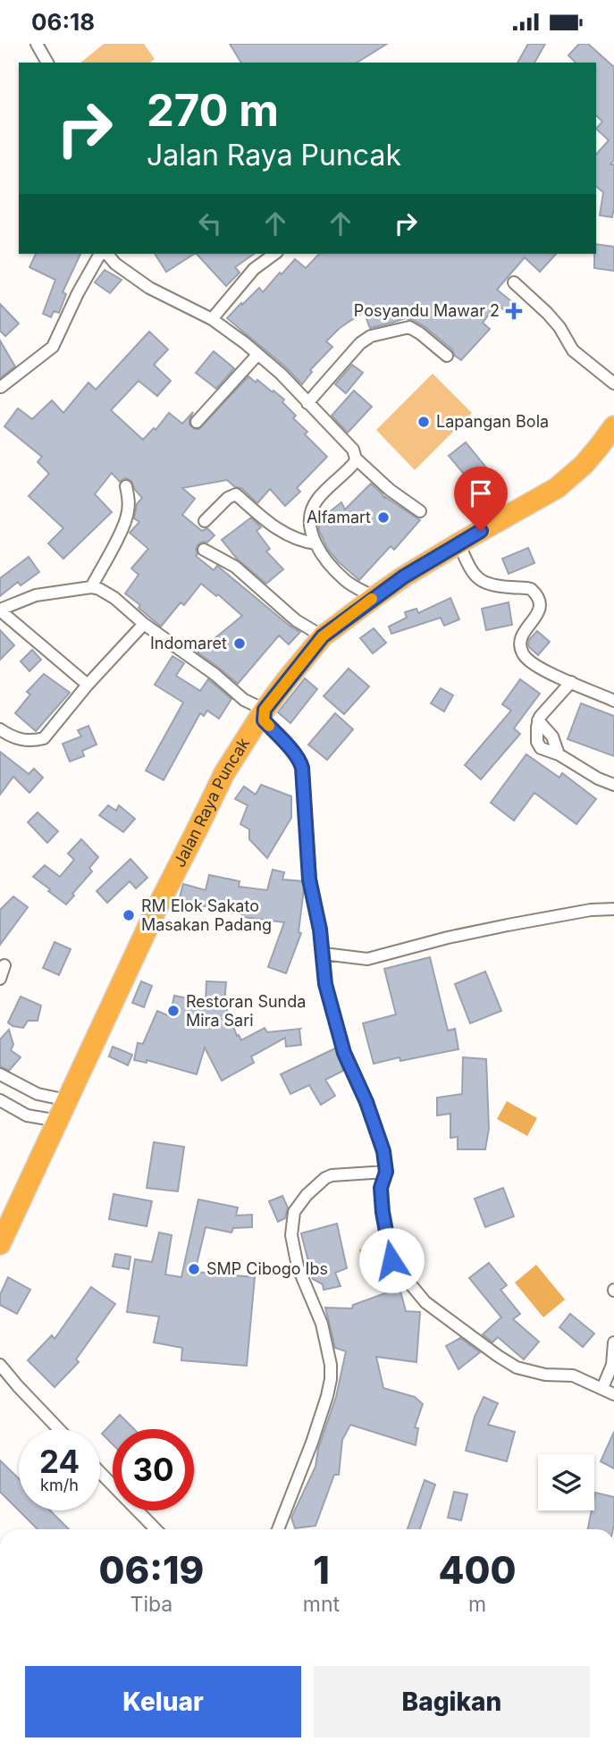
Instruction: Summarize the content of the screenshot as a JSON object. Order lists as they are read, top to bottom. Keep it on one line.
{"streets":{"highway":["Jalan Raya Puncak"]},"places":{"health":["Posyandu Mawar 2"],"other":["Lapangan Bola","Alfamart","Indomaret","RM Elok Sakato Masakan Padang","Restoran Sunda Mira Sari","SMP Cibogo Ibs"]},"page":{"status":"06:18","turn":["270 m","Jalan Raya Puncak"],"speed":"24 km/h","limit":"30","eta":["06:19","Tiba","1","mnt","400","m"],"buttons":["Keluar","Bagikan"]}}
